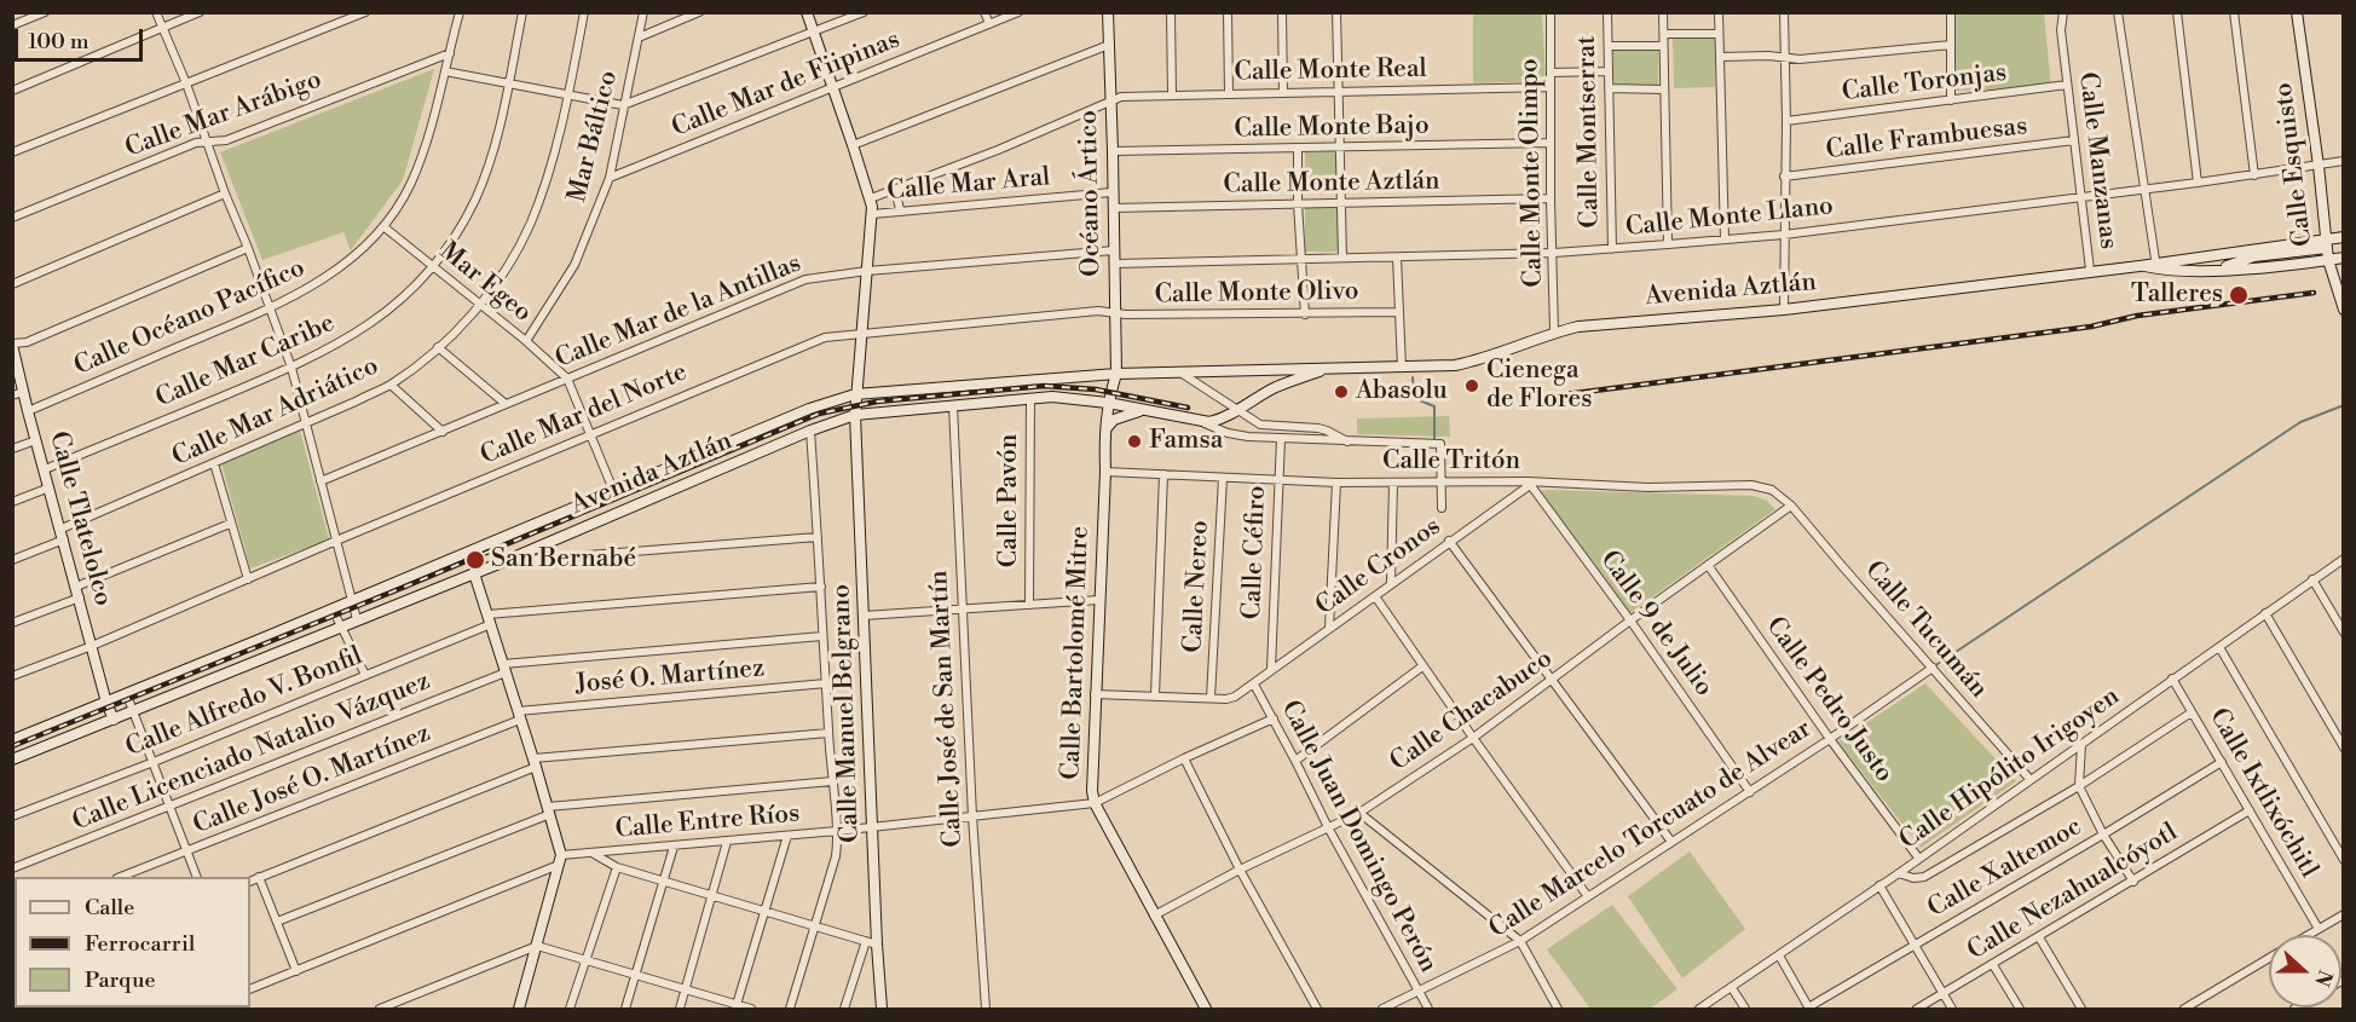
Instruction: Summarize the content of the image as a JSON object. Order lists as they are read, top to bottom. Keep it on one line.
{"streets":{"main road":["Calle Esquisto","Océano Ártico","Avenida Aztlán","Calle Tlatelolco","Calle Bartolomé Mitre","Calle Manuel Belgrano"],"street":["Calle Monte Real","Calle Toronjas","Calle Mar de Fiipinas","Calle Mar Arábigo","Calle Monte Bajo","Calle Montserrat","Mar Báltico","Calle Frambuesas","Calle Manzanas","Calle Monte Olimpo","Calle Monte Aztlán","Calle Mar Aral","Calle Monte Llano","Mar Egeo","Calle Monte Olivo","Calle Mar de la Antillas","Calle Océano Pacífico","Calle Mar Caribe","Calle Mar Adriático","Calle Mar del Norte","Calle Tritón","Calle Pavón","Calle Céfiro","Calle Cronos","Calle Nereo","Calle 9 de Julio","Calle Tucumán","José O. Martínez","Calle Pedro Justo","Calle Alfredo V. Bonfil","Calle José de San Martín","Calle Chacabuco","Calle Licenciado Natalio Vázquez","Calle Hipólito Irigoyen","Calle José O. Martínez","Calle Ixtlixóchitl","Calle Entre Ríos","Calle Marcelo Torcuato de Alvear","Calle Juan Domingo Perón","Calle Xaltemoc","Calle Nezahualcóyotl"]},"crossings":[["Calle Monte Real","Calle Monte Olimpo"],["Calle Monte Real","Océano Ártico"],["Calle Monte Real","Calle Manuel Belgrano"],["Calle Toronjas","Calle Manzanas"],["Calle Mar de Fiipinas","Mar Báltico"],["Calle Mar de Fiipinas","Calle Manuel Belgrano"],["Calle Mar Arábigo","Calle Océano Pacífico"],["Calle Monte Bajo","Calle Monte Olimpo"],["Calle Monte Bajo","Océano Ártico"],["Calle Montserrat","Calle Monte Llano"],["Mar Báltico","Mar Egeo"],["Calle Frambuesas","Calle Manzanas"],["Calle Manzanas","Calle Monte Llano"],["Calle Manzanas","Avenida Aztlán"],["Calle Esquisto","Calle Monte Llano"],["Calle Esquisto","Avenida Aztlán"],["Calle Monte Olimpo","Calle Monte Aztlán"],["Calle Monte Olimpo","Calle Monte Llano"],["Calle Monte Olimpo","Avenida Aztlán"],["Calle Monte Aztlán","Océano Ártico"],["Calle Mar Aral","Océano Ártico"],["Calle Mar Aral","Calle Manuel Belgrano"],["Océano Ártico","Calle Monte Llano"],["Océano Ártico","Avenida Aztlán"],["Océano Ártico","Calle Monte Olivo"],["Océano Ártico","Calle Mar de la Antillas"],["Océano Ártico","Calle Mar del Norte"],["Océano Ártico","Calle Bartolomé Mitre"],["Mar Egeo","Avenida Aztlán"],["Mar Egeo","Calle Mar de la Antillas"],["Mar Egeo","Calle Océano Pacífico"],["Mar Egeo","Calle Mar Caribe"],["Mar Egeo","Calle Mar Adriático"],["Mar Egeo","Calle Mar del Norte"],["Avenida Aztlán","Calle Pavón"],["Avenida Aztlán","Calle Tlatelolco"],["Avenida Aztlán","Calle Bartolomé Mitre"],["Avenida Aztlán","Calle José de San Martín"],["Avenida Aztlán","Calle Manuel Belgrano"],["Calle Monte Olivo","Calle Mar del Norte"],["Calle Mar de la Antillas","Calle Manuel Belgrano"],["Calle Océano Pacífico","Calle Tlatelolco"],["Calle Mar Caribe","Calle Tlatelolco"],["Calle Mar Adriático","Calle Tlatelolco"],["Calle Mar del Norte","Calle Tlatelolco"],["Calle Mar del Norte","Calle Manuel Belgrano"],["Calle Tritón","Calle Céfiro"],["Calle Tritón","Calle Cronos"],["Calle Tritón","Calle Nereo"],["Calle Tritón","Calle 9 de Julio"],["Calle Tritón","Calle Tucumán"],["Calle Tritón","Calle Bartolomé Mitre"],["Calle Tritón","Calle Chacabuco"],["Calle Céfiro","Calle Cronos"],["Calle Cronos","Calle Nereo"],["Calle Cronos","Calle 9 de Julio"],["Calle Cronos","Calle Bartolomé Mitre"],["Calle Cronos","Calle Juan Domingo Perón"],["Calle 9 de Julio","Calle Chacabuco"],["Calle 9 de Julio","Calle Marcelo Torcuato de Alvear"],["Calle Tucumán","Calle Chacabuco"],["Calle Tucumán","Calle Hipólito Irigoyen"],["Calle Tucumán","Calle Marcelo Torcuato de Alvear"],["Calle Bartolomé Mitre","Calle Chacabuco"],["Calle Bartolomé Mitre","Calle Entre Ríos"],["José O. Martínez","Calle José O. Martínez"],["Calle Pedro Justo","Calle Chacabuco"],["Calle Pedro Justo","Calle Hipólito Irigoyen"],["Calle Pedro Justo","Calle Marcelo Torcuato de Alvear"],["Calle José de San Martín","Calle Entre Ríos"],["Calle Chacabuco","Calle Juan Domingo Perón"],["Calle Manuel Belgrano","Calle Entre Ríos"],["Calle Hipólito Irigoyen","Calle Ixtlixóchitl"],["Calle Ixtlixóchitl","Calle Xaltemoc"],["Calle Ixtlixóchitl","Calle Nezahualcóyotl"],["Calle Entre Ríos","Calle Juan Domingo Perón"],["Calle Marcelo Torcuato de Alvear","Calle Juan Domingo Perón"]],"places":["Talleres","Cienega de Flores","Abasolu","Famsa","San Bernabé"],"legend":["Calle","Ferrocarril","Parque"],"scale_bar":"100 m","north":"right"}
